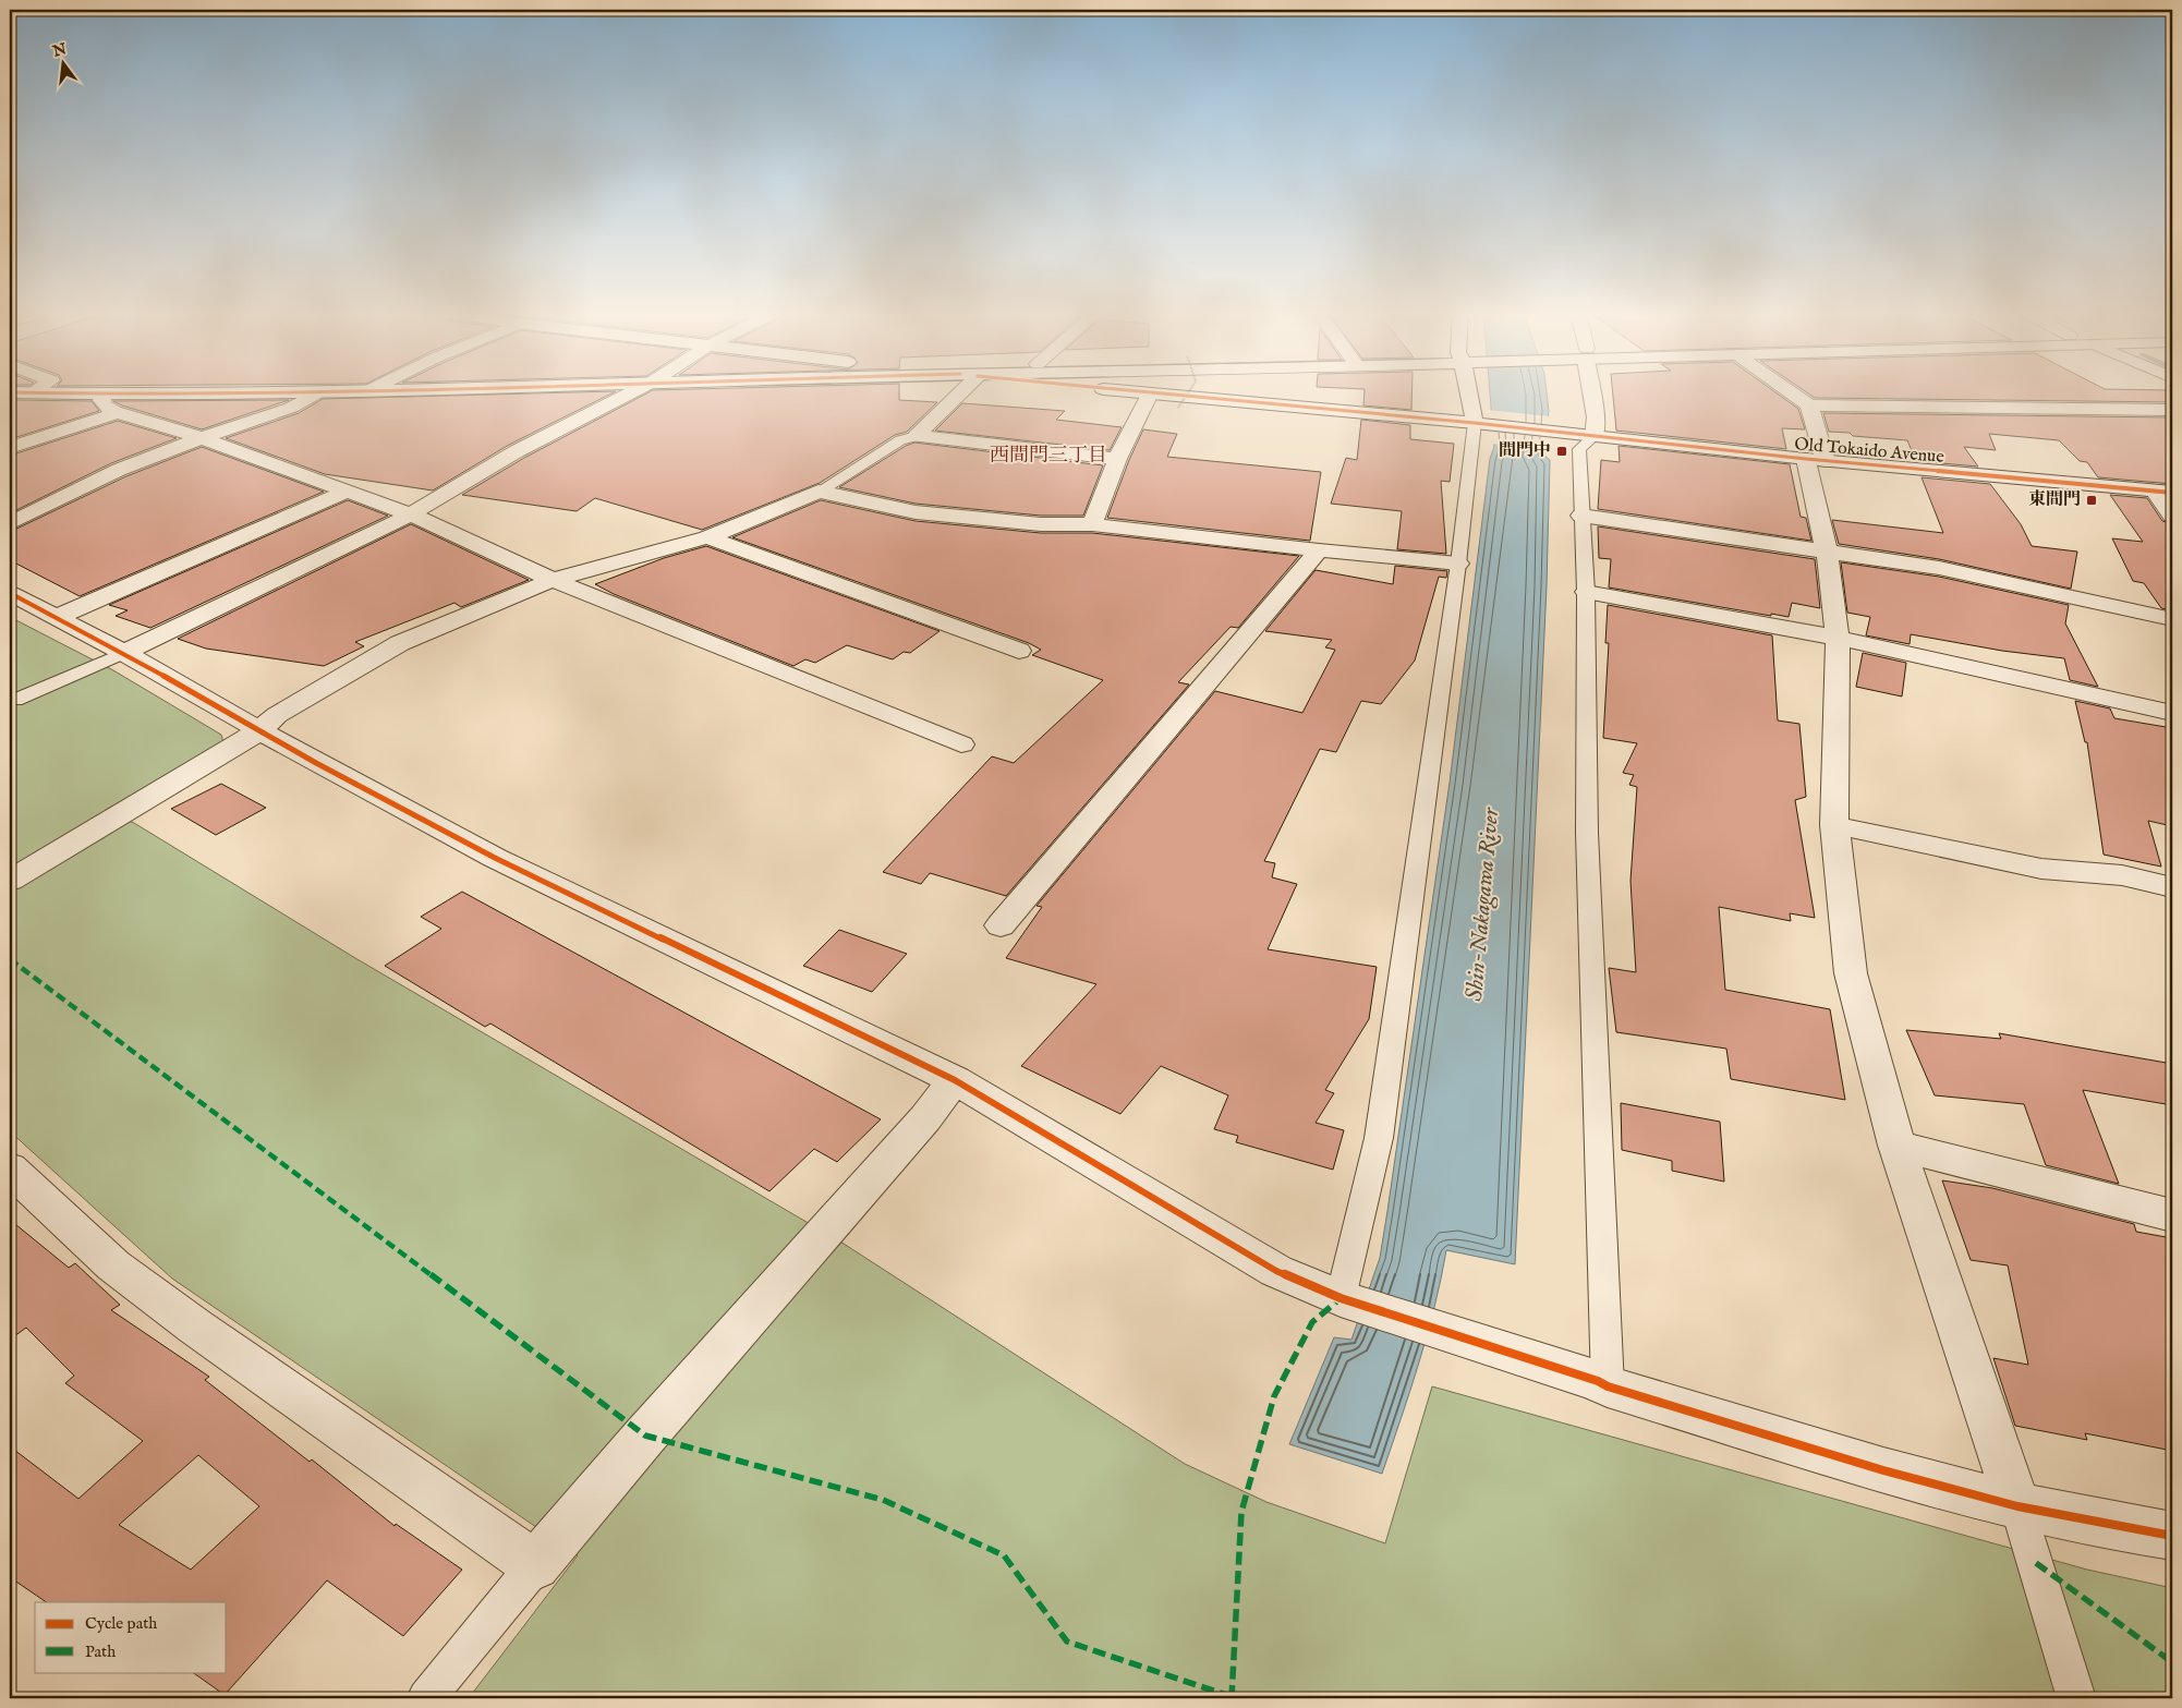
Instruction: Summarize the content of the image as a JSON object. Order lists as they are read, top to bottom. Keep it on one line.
{"streets":{"street":["Old Tokaido Avenue"]},"districts":["西間門三丁目"],"water":["Shin-Nakagawa River"],"places":{"transit":["間門中","東間門"]},"legend":["Cycle path","Path"],"north":"top"}
